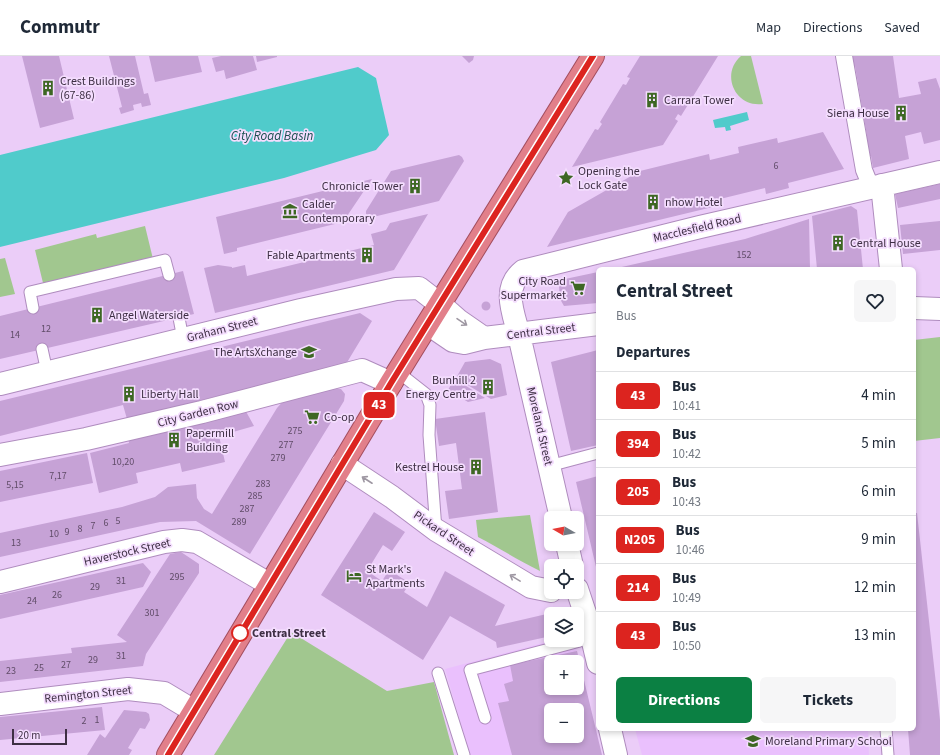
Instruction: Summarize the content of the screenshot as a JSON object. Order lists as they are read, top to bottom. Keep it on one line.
{"streets":{"street":["Macclesfield Road","Graham Street","Central Street","City Garden Row","Moreland Street","Pickard Street","Haverstock Street","Remington Street"]},"crossings":[["Macclesfield Road","Central Street"],["Macclesfield Road","Moreland Street"],["Central Street","Moreland Street"]],"one_way":["Pickard Street"],"water":["City Road Basin"],"places":{"building":["Crest Buildings (67-86)","Carrara Tower","Siena House","Chronicle Tower","nhow Hotel","Central House","Fable Apartments","Angel Waterside","Bunhill 2 Energy Centre","Liberty Hall","Papermill Building","Kestrel House"],"place":["Opening the Lock Gate"],"museum":["Calder Contemporary"],"supermarket":["City Road Supermarket","Co-op"],"school or university":["The ArtsXchange","Moreland Primary School"],"hotel":["St Mark's Apartments"],"other":["Central Street"]},"lines":["bus line 43"],"house_numbers":["6","152","12","14","275","277","279","10,20","7,17","283","5,15","285","287","5","289","6","7","8","9","10","13","295","31","29","26","24","301","31","29","27","25","23","1","2"],"scale_bar":"20 m","north":"left","page":{"header":"Commutr","nav":["Map","Directions","Saved"],"on_map":"43","heading":[["Central Street","Bus"],"Departures"],"list":[{"mark":"43","name":"Bus","note":"10:41","value":"4 min"},{"mark":"394","name":"Bus","note":"10:42","value":"5 min"},{"mark":"205","name":"Bus","note":"10:43","value":"6 min"},{"mark":"N205","name":"Bus","note":"10:46","value":"9 min"},{"mark":"214","name":"Bus","note":"10:49","value":"12 min"},{"mark":"43","name":"Bus","note":"10:50","value":"13 min"}],"map_buttons":["+","−"],"buttons":["Directions","Tickets"],"scale":"20 m"}}
